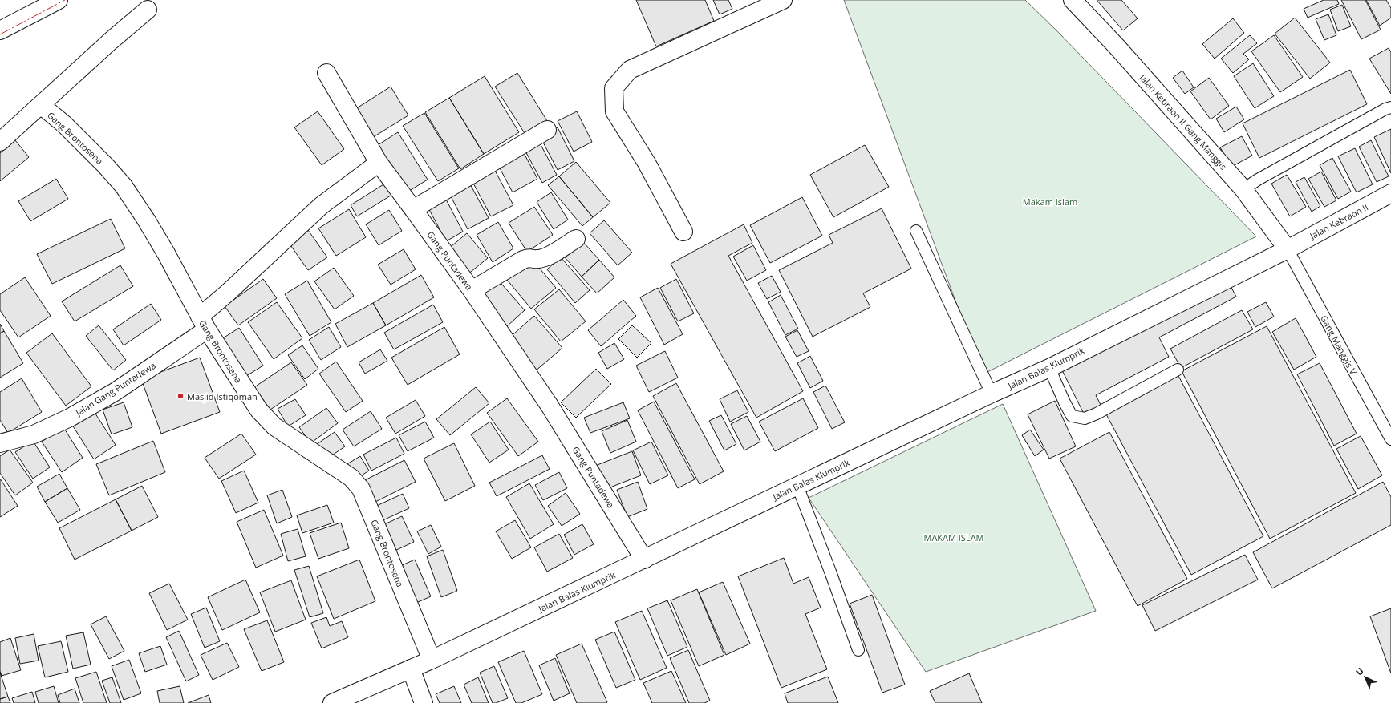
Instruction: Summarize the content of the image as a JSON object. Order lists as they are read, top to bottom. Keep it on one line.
{"streets":{"street":["Jalan Kebraon II Gang Manggis","Gang Brontosena","Jalan Kebraon II","Gang Puntadewa","Jalan Balas Klumprik","Jalan Gang Puntadewa"],"lane":["Gang Manggis V"]},"crossings":[["Jalan Kebraon II Gang Manggis","Jalan Kebraon II"],["Jalan Kebraon II Gang Manggis","Gang Manggis V"],["Jalan Kebraon II Gang Manggis","Jalan Balas Klumprik"],["Gang Brontosena","Jalan Balas Klumprik"],["Gang Brontosena","Jalan Gang Puntadewa"],["Jalan Kebraon II","Gang Manggis V"],["Jalan Kebraon II","Jalan Balas Klumprik"],["Gang Puntadewa","Jalan Balas Klumprik"],["Gang Manggis V","Jalan Balas Klumprik"]],"parks":["Makam Islam","MAKAM ISLAM"],"places":["Masjid Istiqomah"],"north":"top left"}
